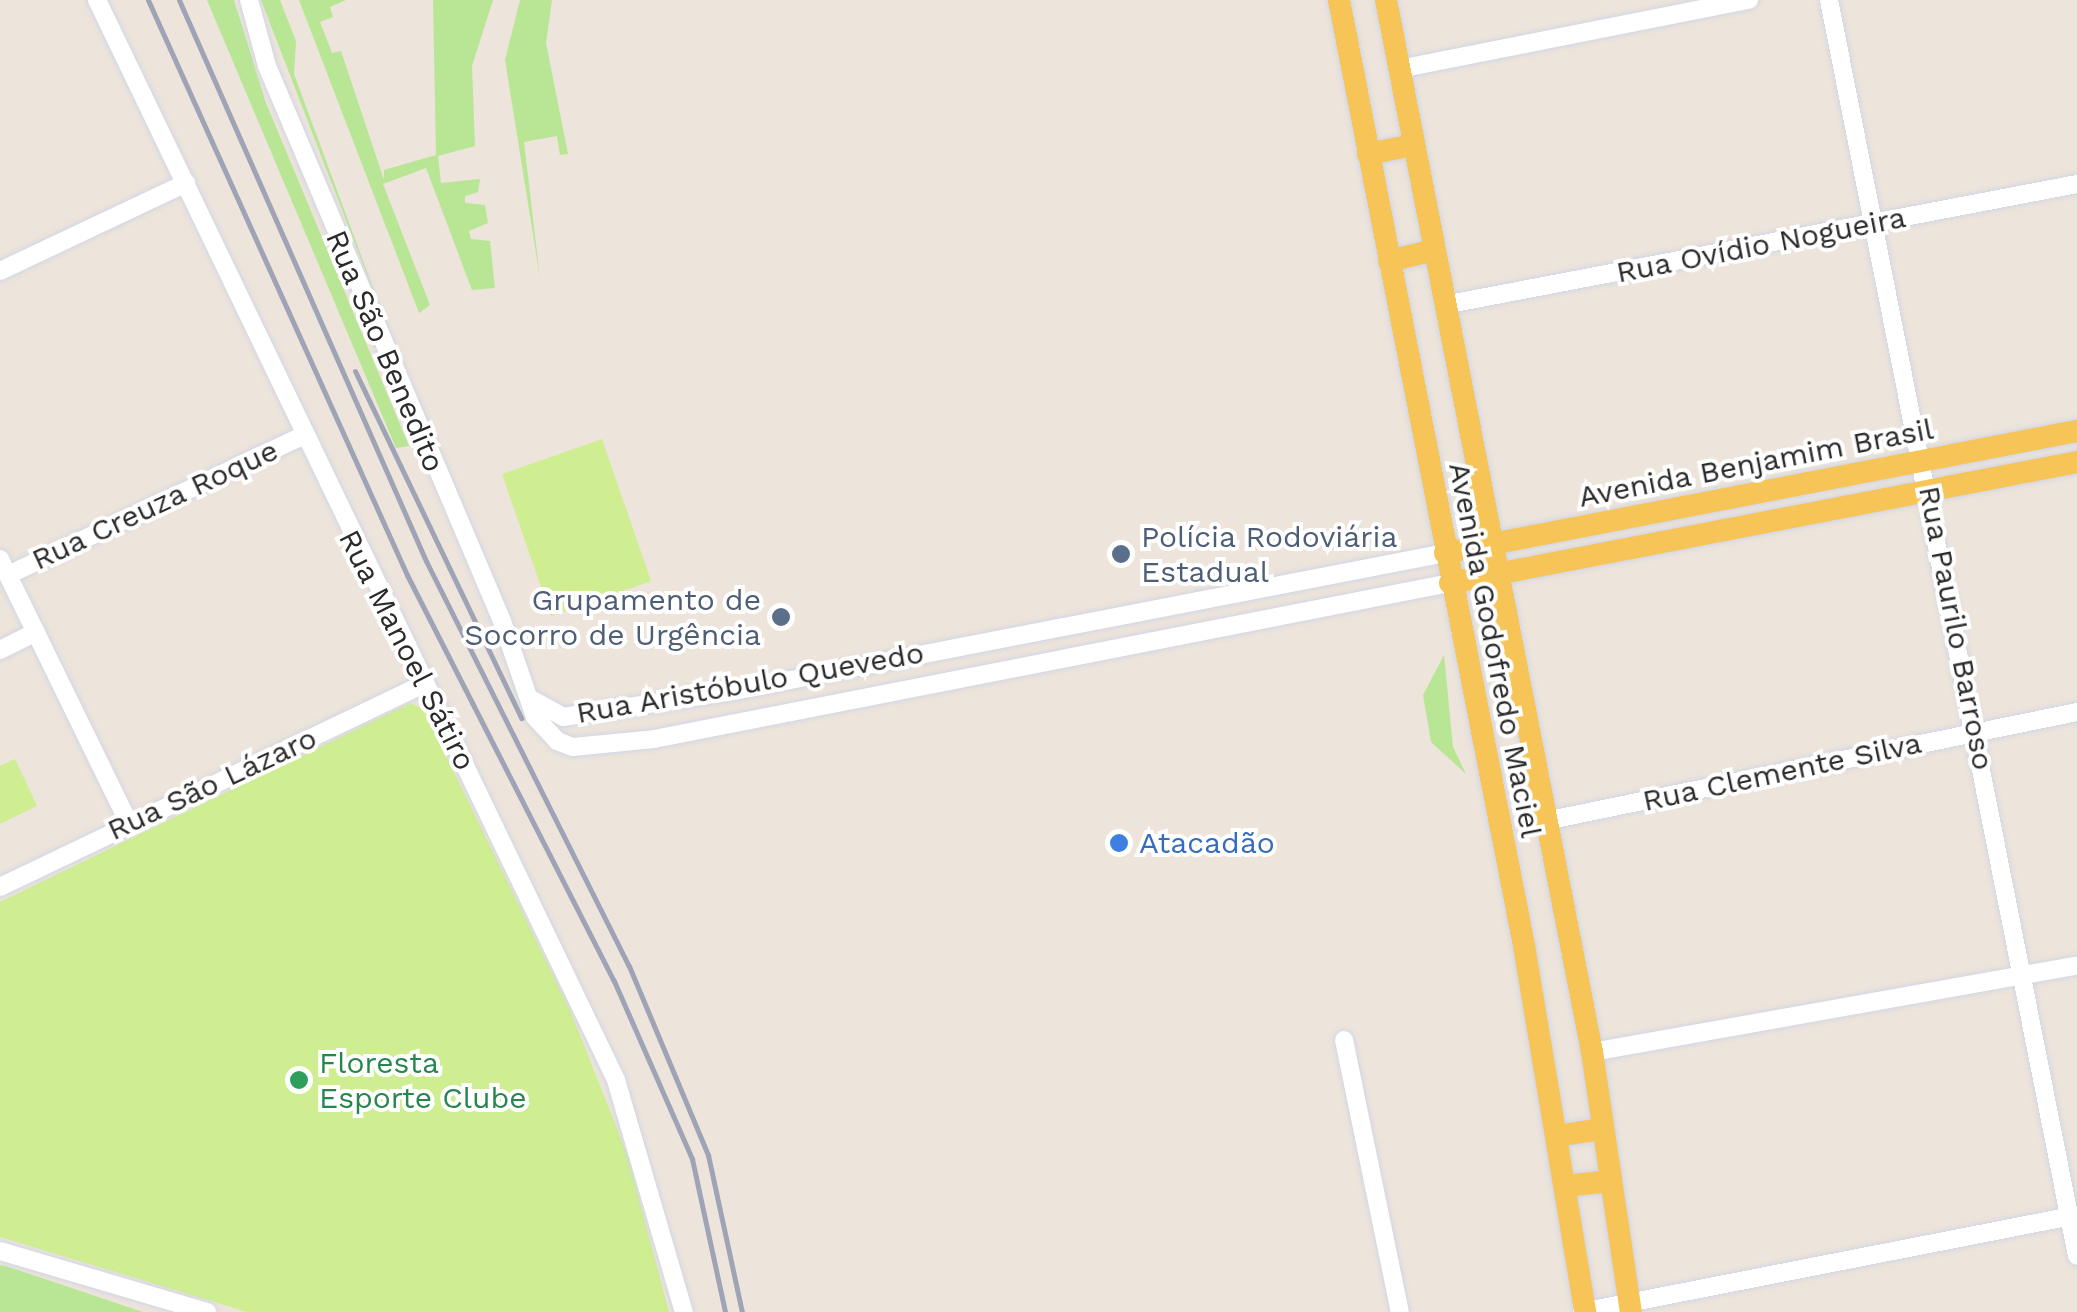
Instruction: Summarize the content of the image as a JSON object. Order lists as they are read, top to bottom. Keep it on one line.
{"streets":{"main road":["Avenida Benjamim Brasil","Avenida Godofredo Maciel"],"street":["Rua Ovídio Nogueira","Rua São Benedito","Rua Creuza Roque","Rua Paurilo Barroso","Rua Manoel Sátiro","Rua Aristóbulo Quevedo","Rua Clemente Silva","Rua São Lázaro"]},"crossings":[["Rua Ovídio Nogueira","Rua Paurilo Barroso"],["Rua Ovídio Nogueira","Avenida Godofredo Maciel"],["Rua São Benedito","Rua Aristóbulo Quevedo"],["Avenida Benjamim Brasil","Rua Paurilo Barroso"],["Avenida Benjamim Brasil","Avenida Godofredo Maciel"],["Avenida Benjamim Brasil","Rua Aristóbulo Quevedo"],["Rua Creuza Roque","Rua Manoel Sátiro"],["Rua Paurilo Barroso","Rua Clemente Silva"],["Rua Manoel Sátiro","Rua São Lázaro"],["Avenida Godofredo Maciel","Rua Aristóbulo Quevedo"],["Avenida Godofredo Maciel","Rua Clemente Silva"]],"places":["Polícia Rodoviária Estadual","Grupamento de Socorro de Urgência","Atacadão","Floresta Esporte Clube"]}
